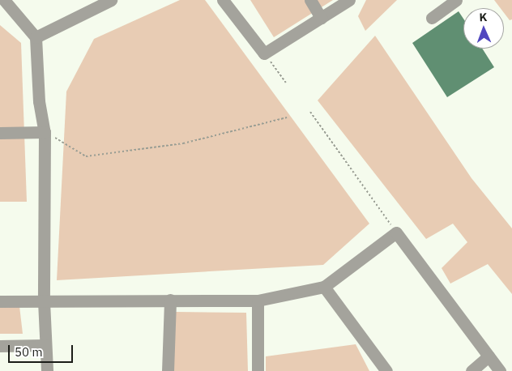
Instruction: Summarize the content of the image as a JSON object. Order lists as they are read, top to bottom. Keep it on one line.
{"scale_bar":"50 m","north":"top"}
